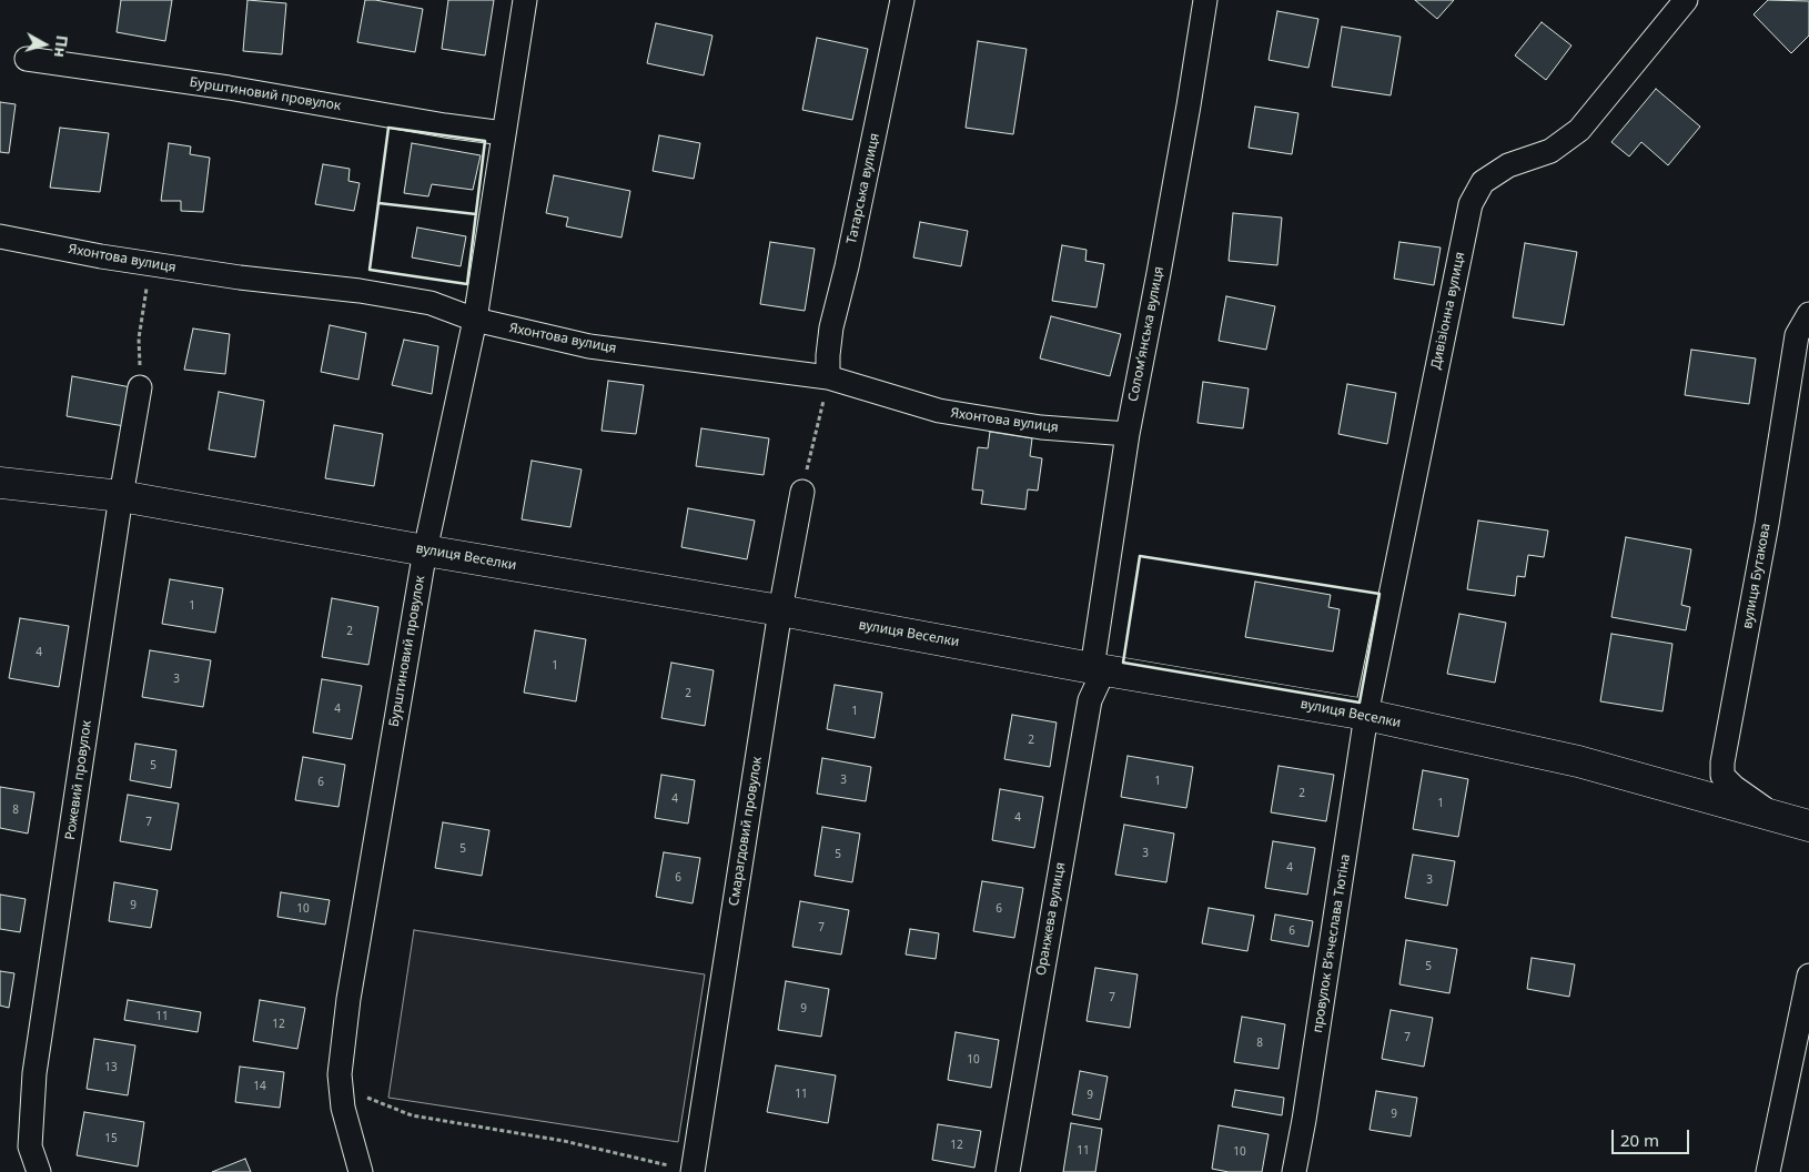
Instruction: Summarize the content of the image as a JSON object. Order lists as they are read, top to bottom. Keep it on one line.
{"streets":{"street":["Бурштиновий провулок","Татарська вулиця","Яхонтова вулиця","Дивізіонна вулиця","Соломʼянська вулиця","вулиця Веселки","вулиця Бутакова","Рожевий провулок","Смарагдовий провулок","Оранжева вулиця","провулок Вʼячеслава Тютіна"]},"crossings":[["Бурштиновий провулок","Яхонтова вулиця"],["Бурштиновий провулок","вулиця Веселки"],["Татарська вулиця","Яхонтова вулиця"],["Яхонтова вулиця","Соломʼянська вулиця"],["Дивізіонна вулиця","вулиця Веселки"],["Дивізіонна вулиця","провулок Вʼячеслава Тютіна"],["Соломʼянська вулиця","вулиця Веселки"],["Соломʼянська вулиця","Оранжева вулиця"],["вулиця Веселки","вулиця Бутакова"],["вулиця Веселки","Рожевий провулок"],["вулиця Веселки","Смарагдовий провулок"],["вулиця Веселки","Оранжева вулиця"],["вулиця Веселки","провулок Вʼячеслава Тютіна"]],"house_numbers":["1","2","4","1","3","2","4","1","2","5","3","1","6","2","4","1","8","4","7","5","3","5","4","6","3","9","10","6","7","6","5","7","9","11","12","7","8","10","13","14","11","9","9","15","12","11","10"],"scale_bar":"20 m","north":"right"}
